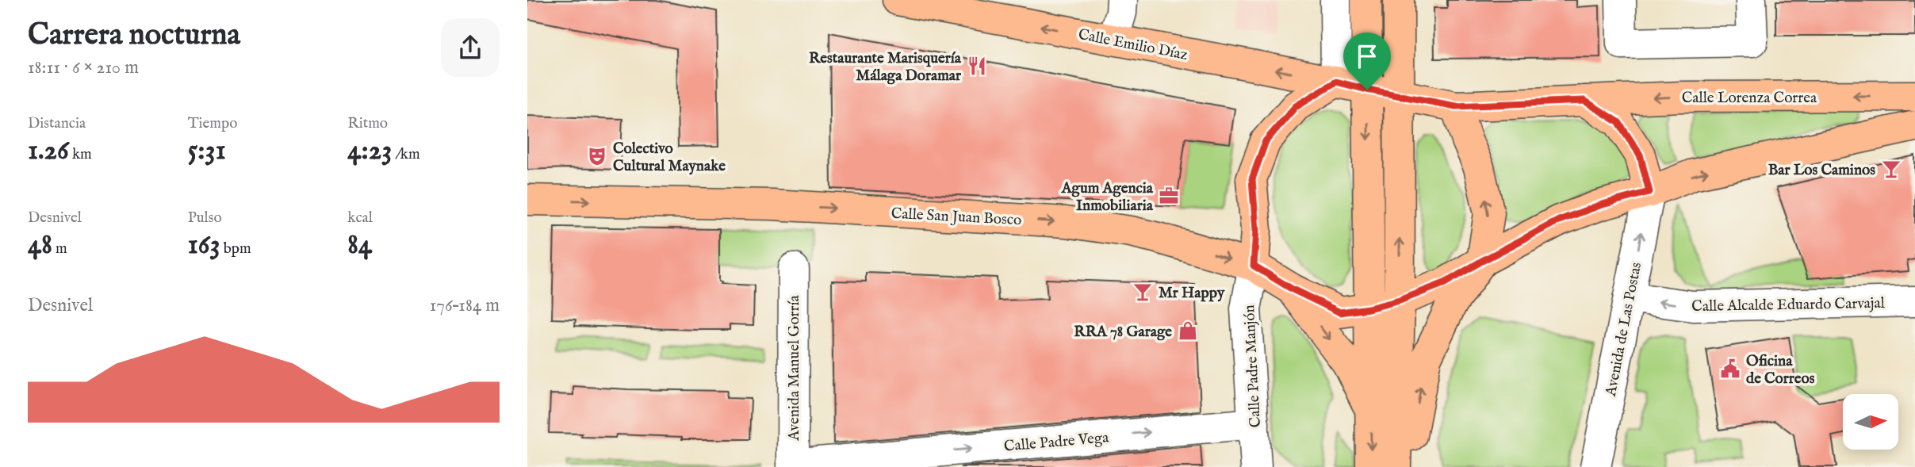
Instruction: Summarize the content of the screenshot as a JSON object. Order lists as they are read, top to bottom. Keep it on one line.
{"streets":{"main road":["Calle Emilio Díaz","Calle Lorenza Correa","Calle San Juan Bosco"],"street":["Calle Alcalde Eduardo Carvajal","Avenida de Las Postas","Calle Padre Manjón","Avenida Manuel Gorría","Calle Padre Vega"]},"crossings":[["Calle Emilio Díaz","Calle Lorenza Correa"],["Calle San Juan Bosco","Calle Padre Manjón"],["Calle Alcalde Eduardo Carvajal","Avenida de Las Postas"],["Calle Padre Manjón","Calle Padre Vega"],["Avenida Manuel Gorría","Calle Padre Vega"]],"one_way":["Calle Emilio Díaz","Calle San Juan Bosco","Calle Alcalde Eduardo Carvajal","Avenida de Las Postas","Calle Padre Vega"],"places":{"restaurant":["Restaurante Marisquería Málaga Doramar"],"theatre":["Colectivo Cultural Maynake"],"bar":["Bar Los Caminos","Mr Happy"],"office":["Agum Agencia Inmobiliaria"],"shop":["RRA 78 Garage"],"public building":["Oficina de Correos"]},"north":"right","page":{"heading":["Carrera nocturna","18:11 · 6 × 210 m"],"stats":[["Distancia","1.26 km"],["Tiempo","5:31"],["Ritmo","4:23 /km"],["Desnivel","48 m"],["Pulso","163 bpm"],["kcal","84"]],"chart":["Desnivel","176–184 m"]}}
